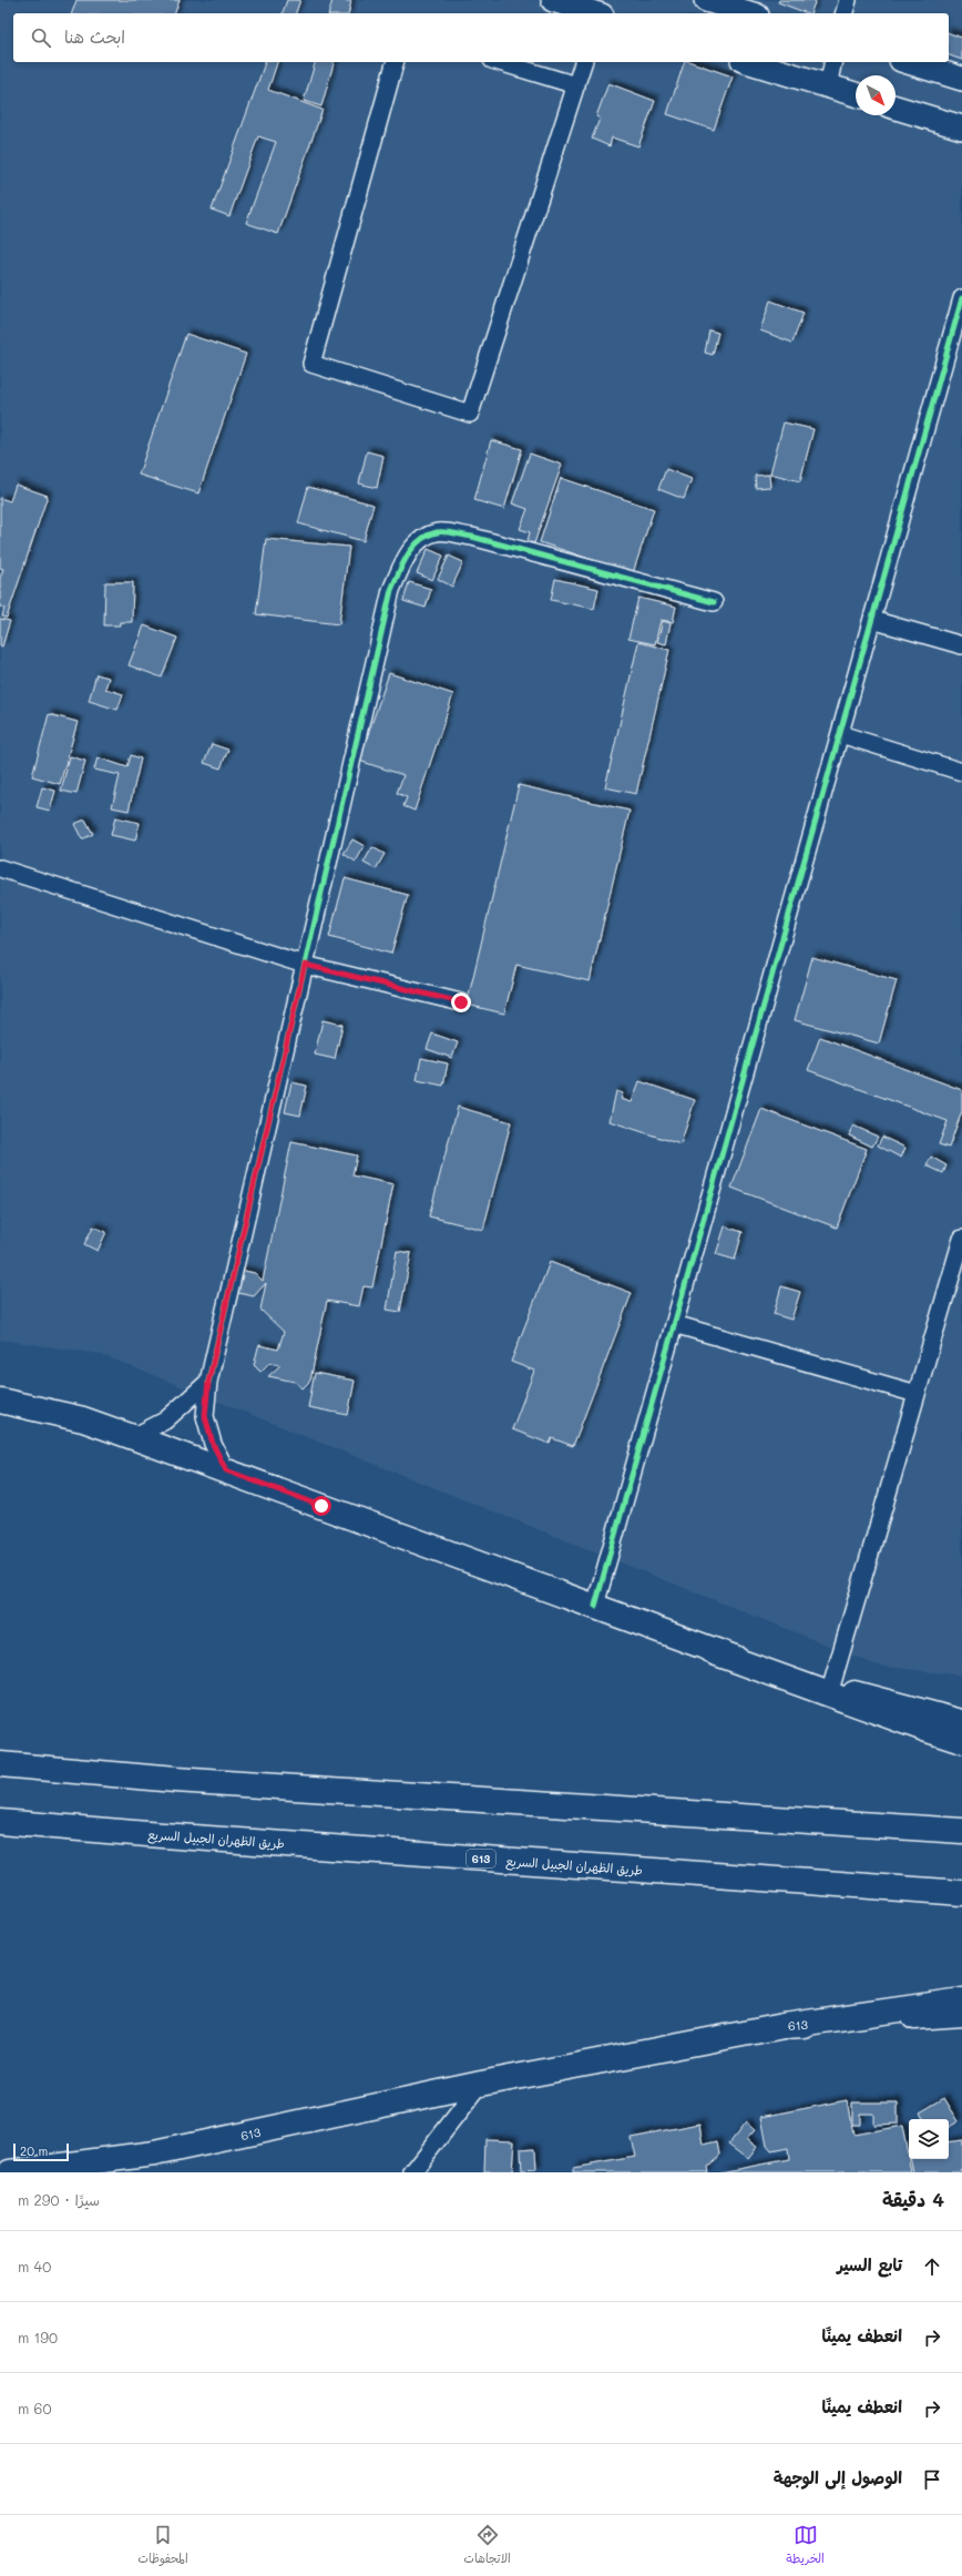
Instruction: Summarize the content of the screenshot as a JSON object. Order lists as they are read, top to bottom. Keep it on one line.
{"streets":{"main road":["طريق الظهران الجبيل السريع","613"]},"scale_bar":"20 m","north":"bottom right","page":{"search":"ابحث هنا","scale":"20 m","heading":["4 دقيقة","سيرًا · 290 m"],"list":[["تابع السير","40 m"],["انعطف يمينًا","190 m"],["انعطف يمينًا","60 m"],"الوصول إلى الوجهة"],"nav":["الخريطة","الاتجاهات","المحفوظات"]}}
